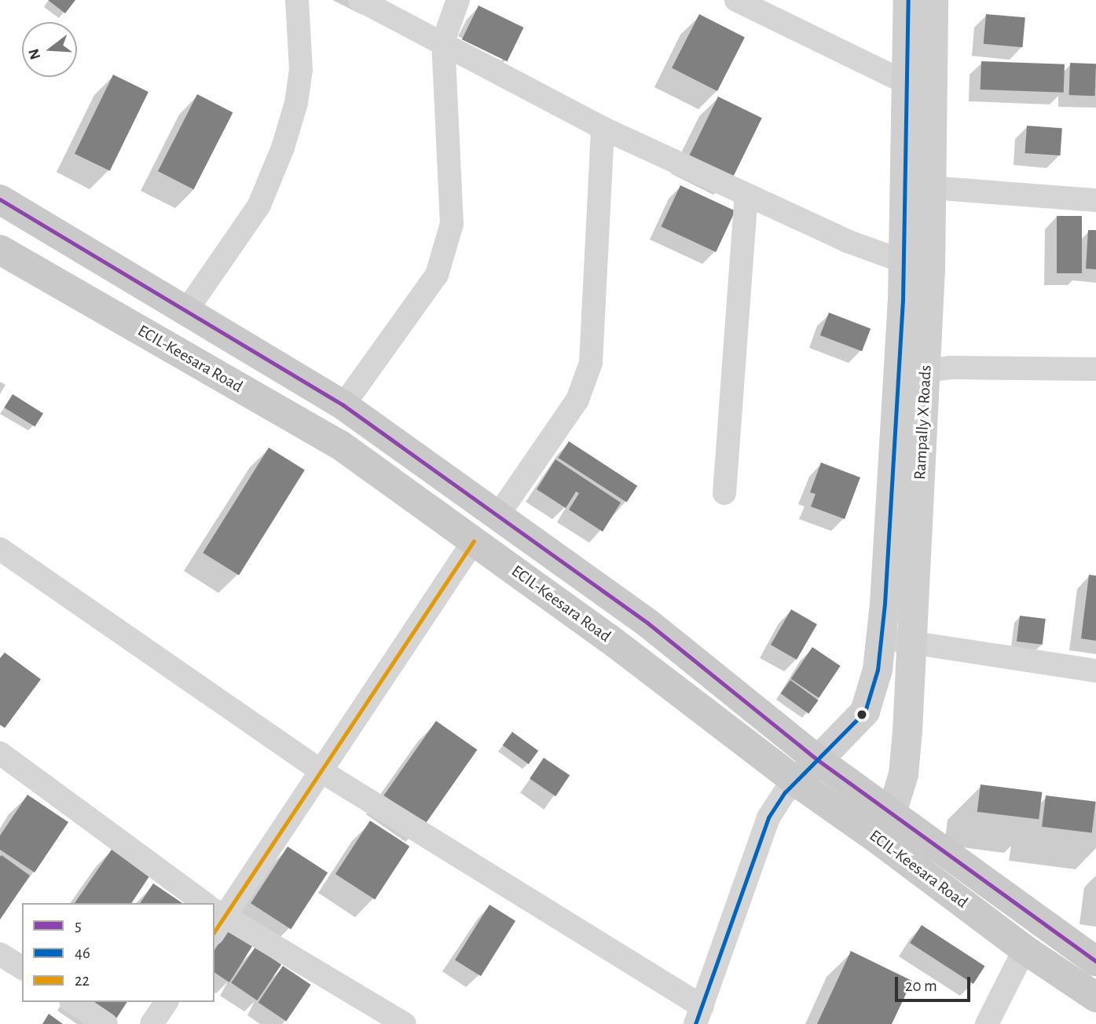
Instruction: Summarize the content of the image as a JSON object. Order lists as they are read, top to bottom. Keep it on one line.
{"streets":{"main road":["ECIL-Keesara Road","Rampally X Roads"]},"crossings":[["ECIL-Keesara Road","Rampally X Roads"]],"lines":["transit line 46","transit line 5","transit line 22"],"legend":["5","46","22"],"scale_bar":"20 m","north":"left"}
